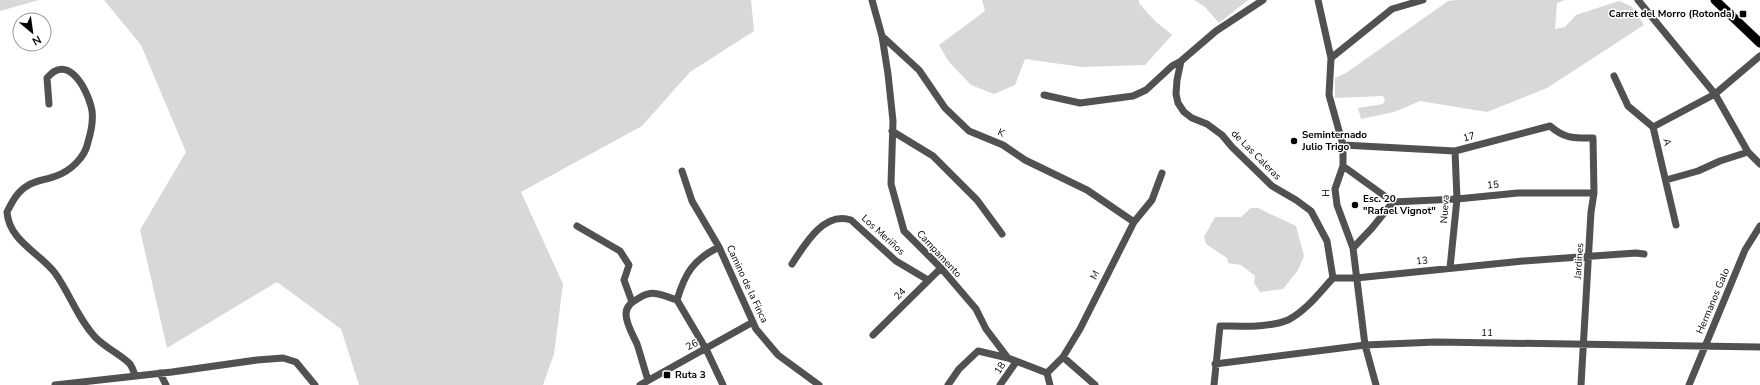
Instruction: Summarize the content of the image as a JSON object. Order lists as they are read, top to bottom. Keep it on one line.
{"streets":{"street":["K","17","A","de Las Caleras","15","H","Nueva","Los Meriños","Campamento","13","Jardines","M","Camino de la Finca","24","Hermanos Galo","11","26","18"]},"crossings":[["K","Campamento"],["K","M"],["17","H"],["17","Nueva"],["17","Jardines"],["de Las Caleras","13"],["15","Nueva"],["15","Jardines"],["H","13"],["H","11"],["Nueva","13"],["Los Meriños","24"],["Campamento","M"],["Campamento","24"],["Campamento","18"],["13","Jardines"],["Jardines","11"],["Camino de la Finca","26"],["Hermanos Galo","11"]],"places":{"transit":["Carret del Morro (Rotonda)","Ruta 3"],"other":["Seminternado Julio Trigo","Esc. 20 \"Rafael Vignot\""]},"north":"bottom right"}
